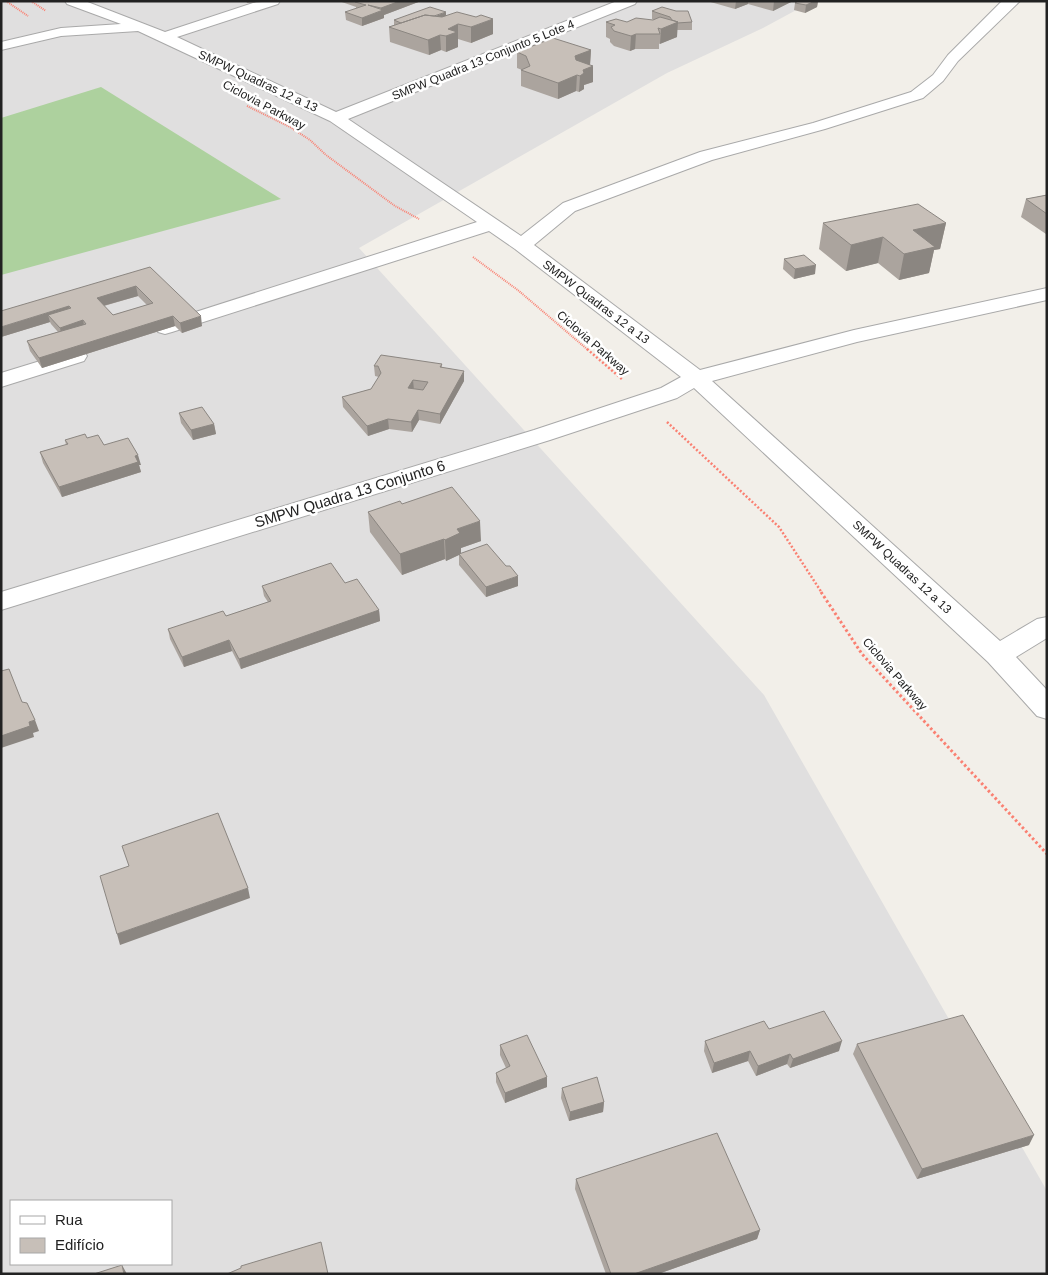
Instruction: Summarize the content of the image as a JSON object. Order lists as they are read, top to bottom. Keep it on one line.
{"streets":{"street":["SMPW Quadra 13 Conjunto 5 Lote 4","SMPW Quadras 12 a 13","SMPW Quadra 13 Conjunto 6"],"path":["Ciclovia Parkway"]},"crossings":[["SMPW Quadra 13 Conjunto 5 Lote 4","SMPW Quadras 12 a 13"],["SMPW Quadras 12 a 13","SMPW Quadra 13 Conjunto 6"],["Ciclovia Parkway","SMPW Quadra 13 Conjunto 6"]],"legend":["Rua","Edifício"]}
